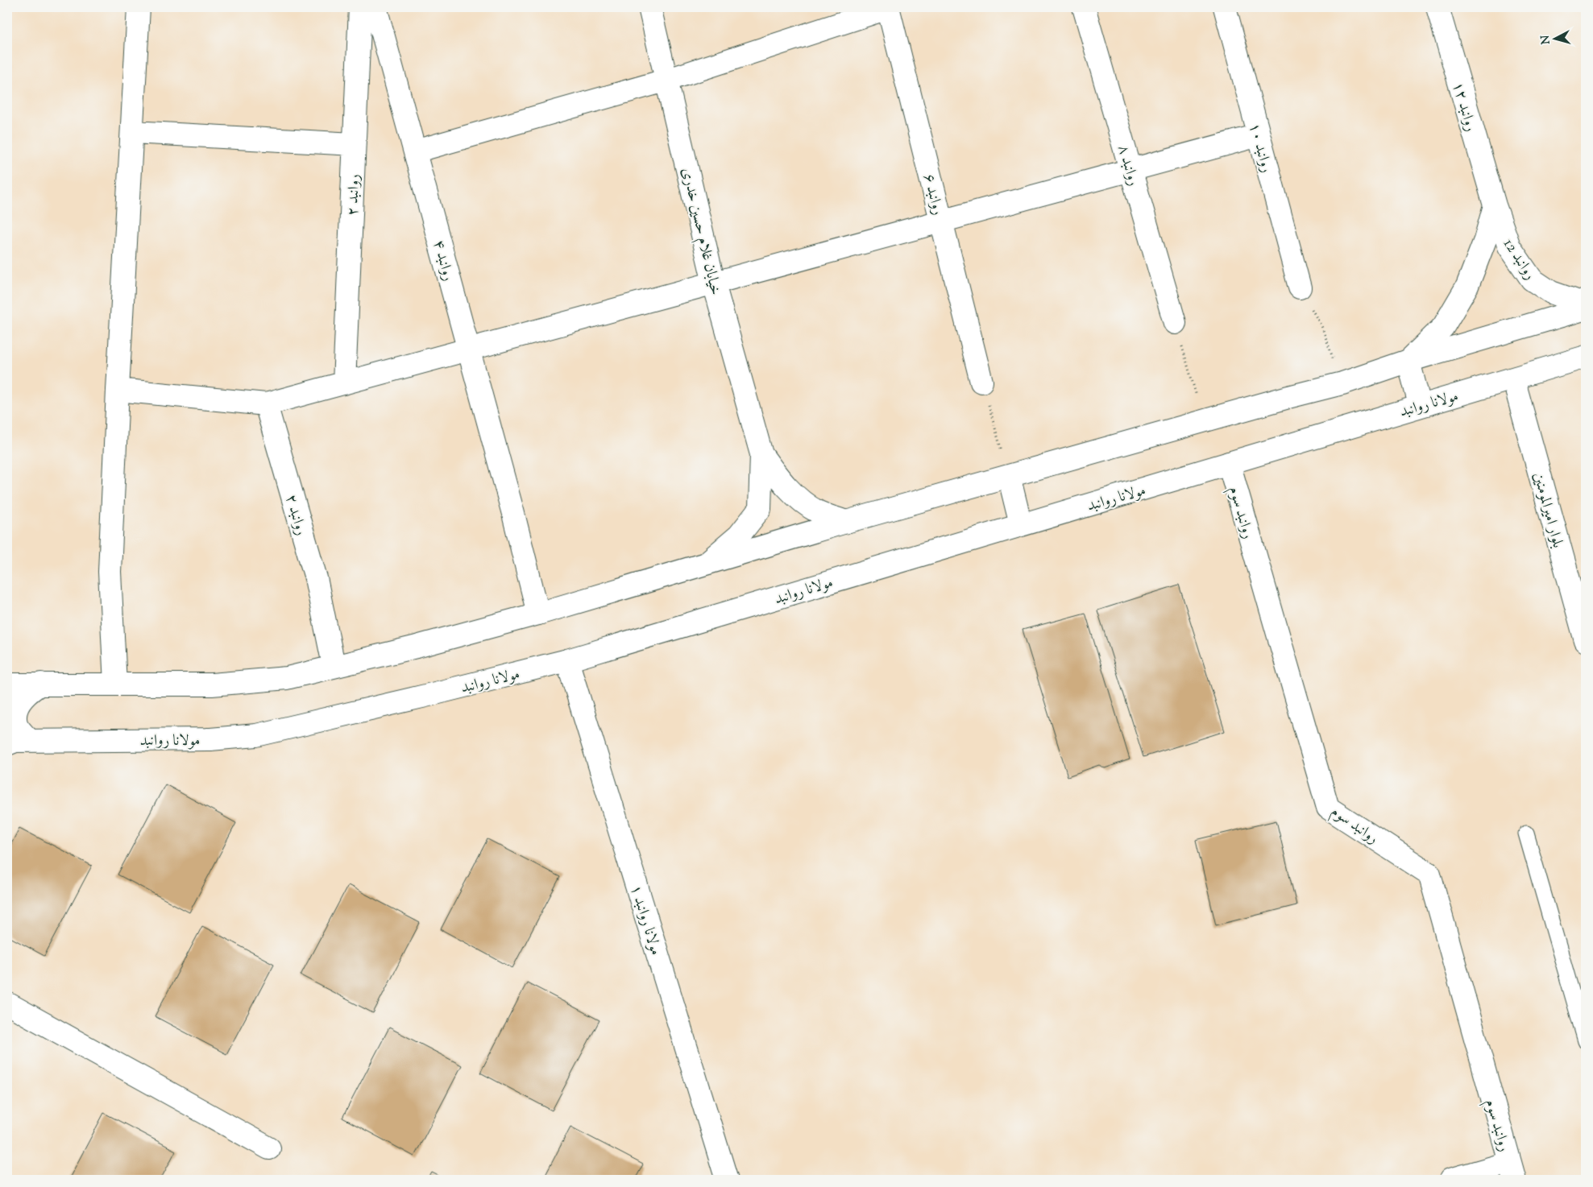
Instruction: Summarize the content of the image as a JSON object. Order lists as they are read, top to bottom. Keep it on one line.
{"streets":{"street":["روانبد ۱۲","روانبد ۱۰","روانبد ۸","روانبد ۶","روانبد ۲","خیابان غلام حسین خدری","روانبد 12","روانبد ۴","مولانا روانبد","بلوار امیرالمومنین","روانبد سوم","مولانا روانبد ۱"]},"crossings":[["روانبد ۱۲","روانبد 12"],["مولانا روانبد","بلوار امیرالمومنین"],["مولانا روانبد","روانبد سوم"],["مولانا روانبد","مولانا روانبد ۱"]],"north":"left"}
